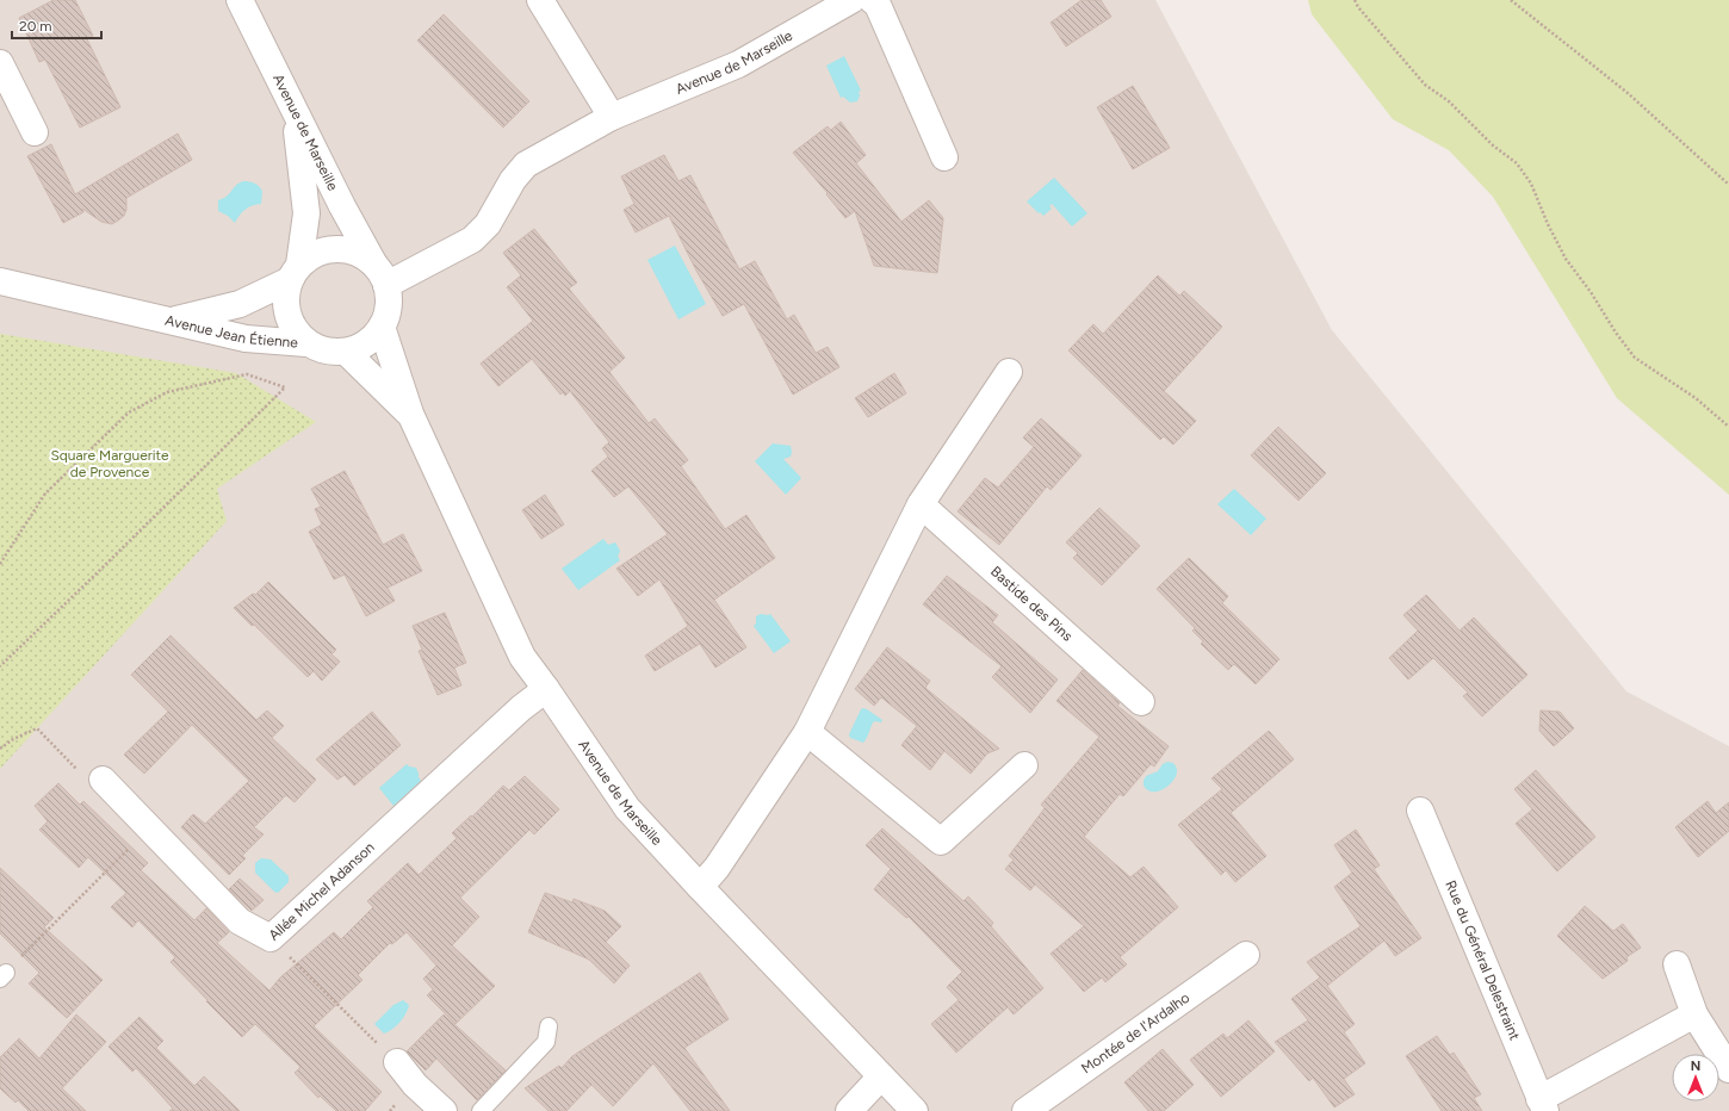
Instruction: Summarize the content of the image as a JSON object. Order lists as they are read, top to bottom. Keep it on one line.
{"streets":{"street":["Avenue de Marseille","Avenue Jean Étienne","Bastide des Pins","Allée Michel Adanson","Rue du Général Delestraint","Montée de l'Ardalho"]},"crossings":[["Avenue de Marseille","Avenue Jean Étienne"],["Avenue de Marseille","Allée Michel Adanson"]],"parks":["Square Marguerite de Provence"],"scale_bar":"20 m","north":"top"}
